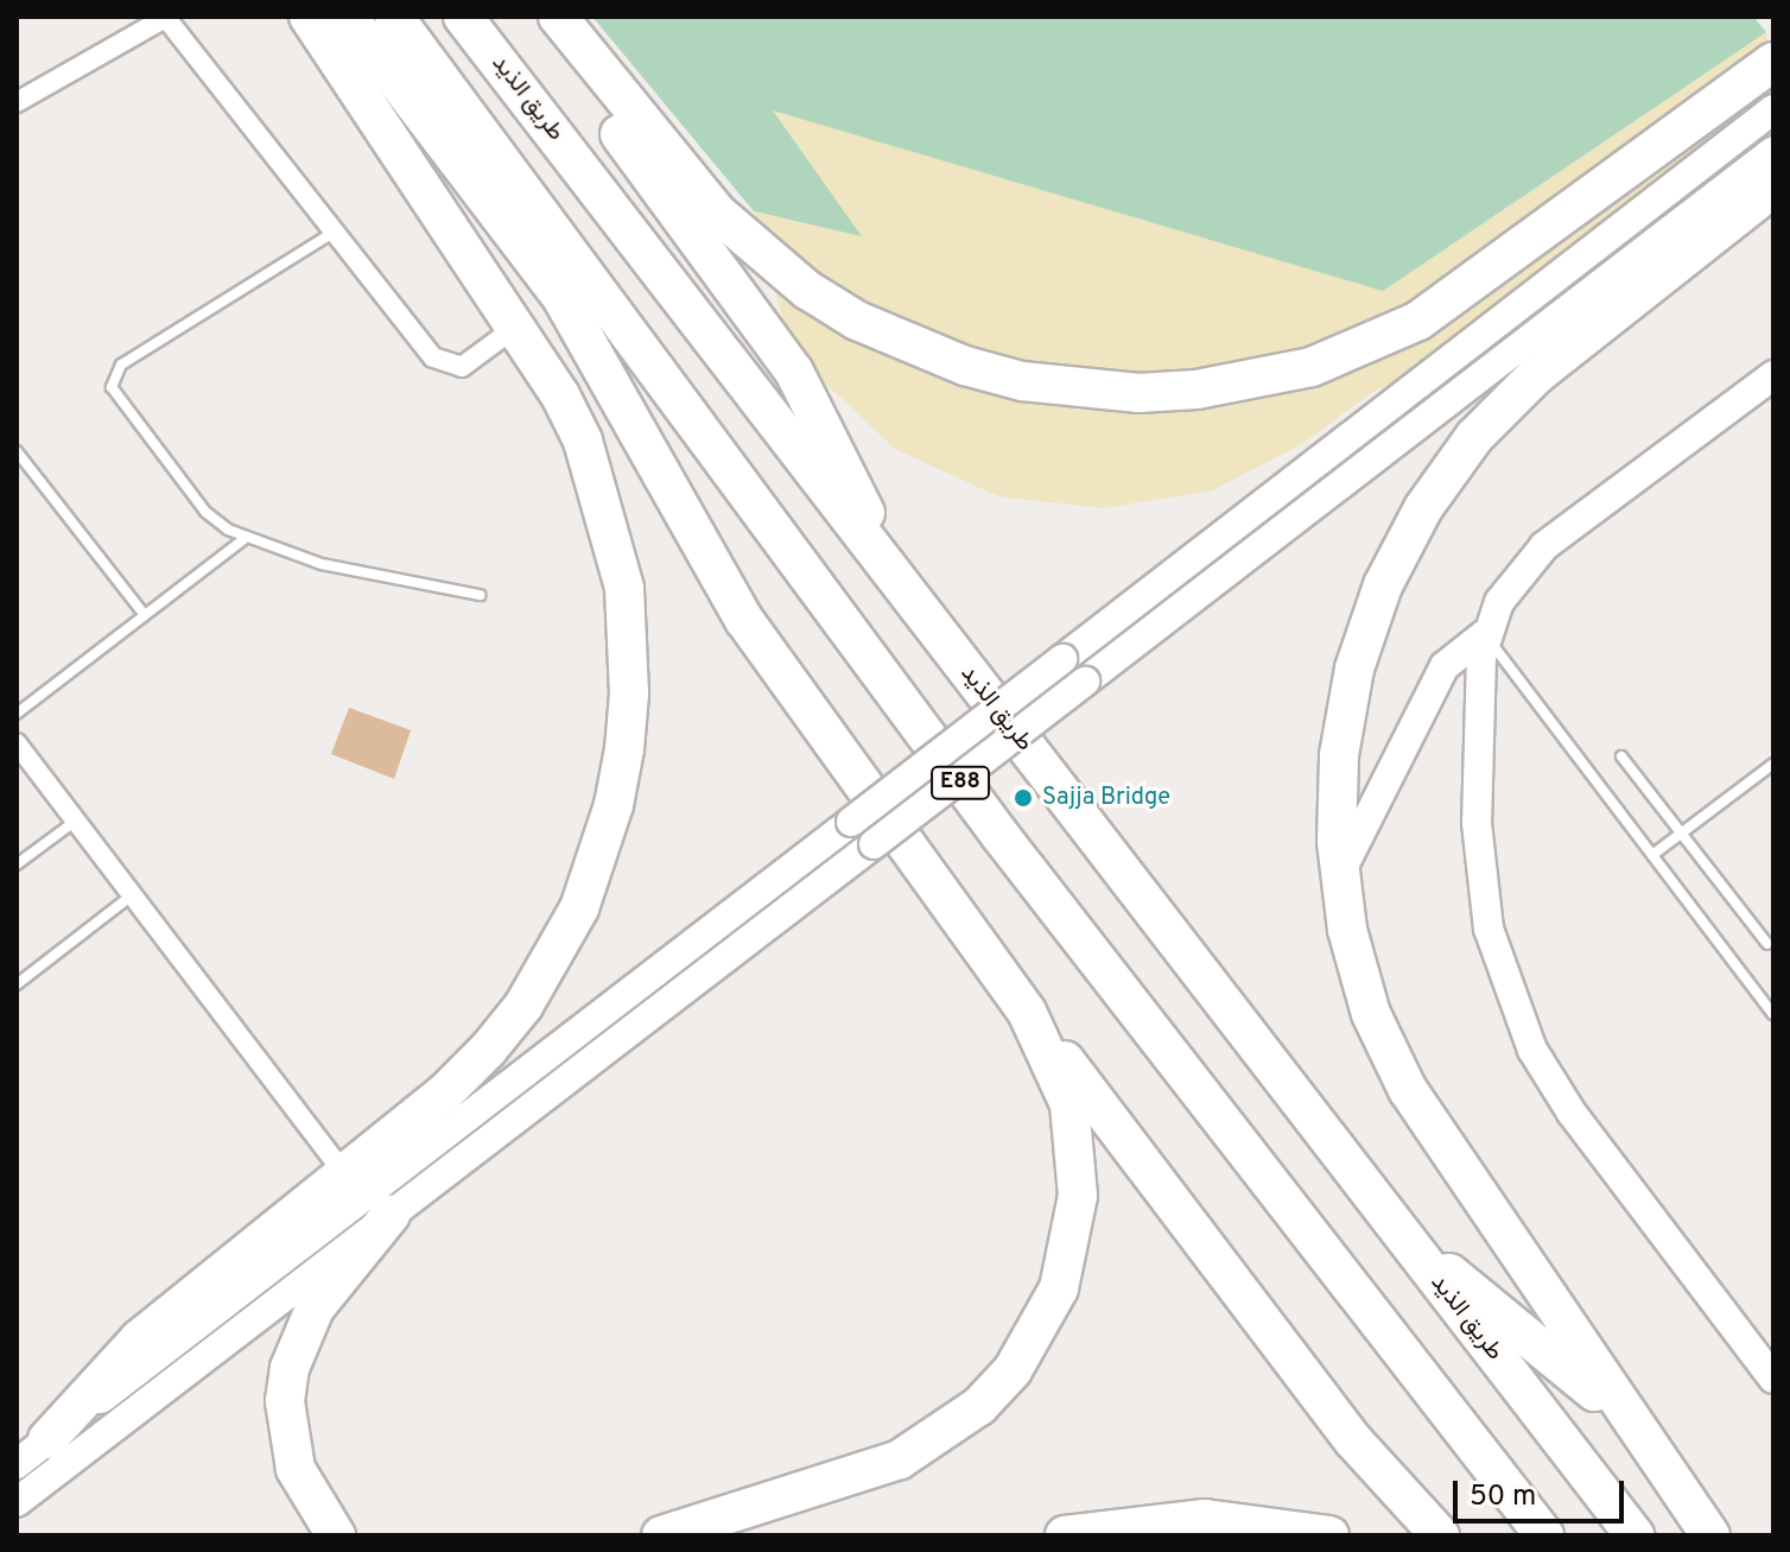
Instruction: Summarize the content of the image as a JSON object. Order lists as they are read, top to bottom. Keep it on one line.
{"streets":{"highway":["طريق الذيد","E88"]},"places":["Sajja Bridge"],"scale_bar":"50 m"}
